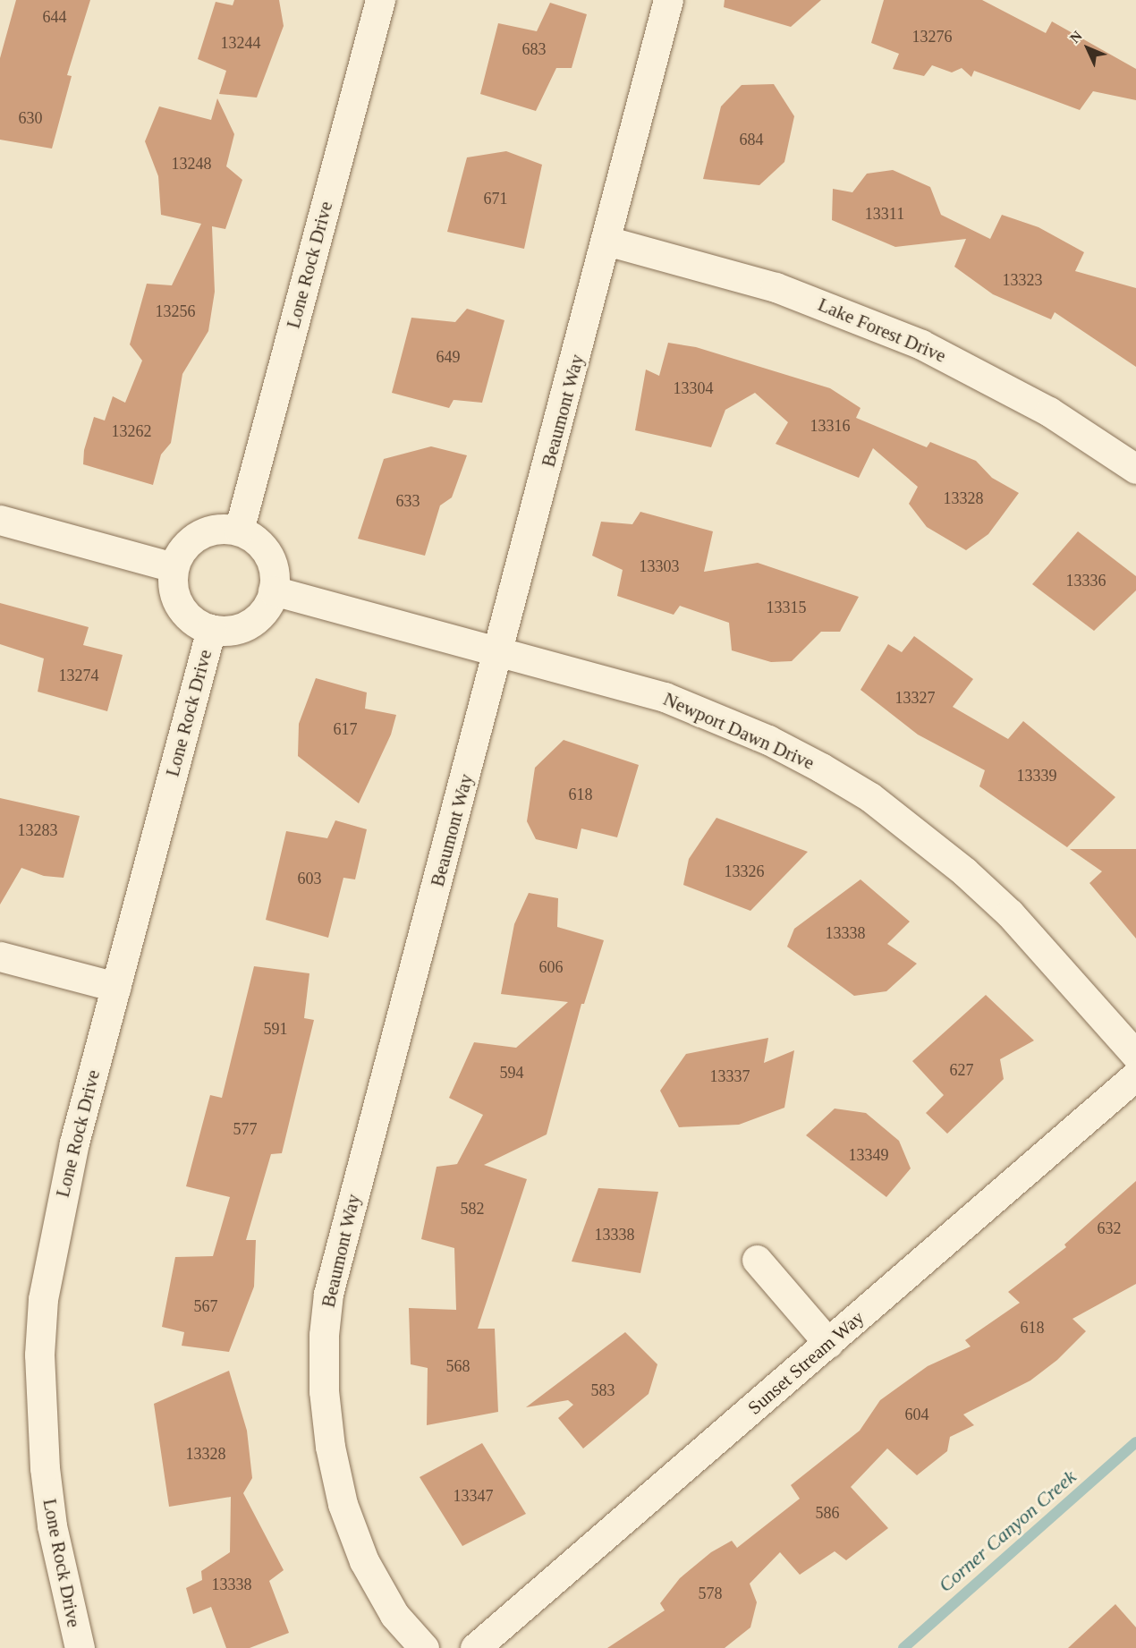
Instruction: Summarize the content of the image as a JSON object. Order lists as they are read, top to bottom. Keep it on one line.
{"streets":{"street":["Lone Rock Drive","Lake Forest Drive","Beaumont Way","Newport Dawn Drive","Sunset Stream Way"]},"crossings":[["Lone Rock Drive","Newport Dawn Drive"],["Lake Forest Drive","Beaumont Way"],["Beaumont Way","Newport Dawn Drive"]],"water":["Corner Canyon Creek"],"house_numbers":["644","13276","13244","683","630","684","13248","671","13311","13323","13256","649","13304","13316","13262","13328","633","13303","13336","13315","13274","13327","617","13339","618","13283","13326","603","13338","606","591","627","594","13337","577","13349","582","632","13338","567","618","568","583","604","13328","13347","586","13338","578"],"north":"top left"}
